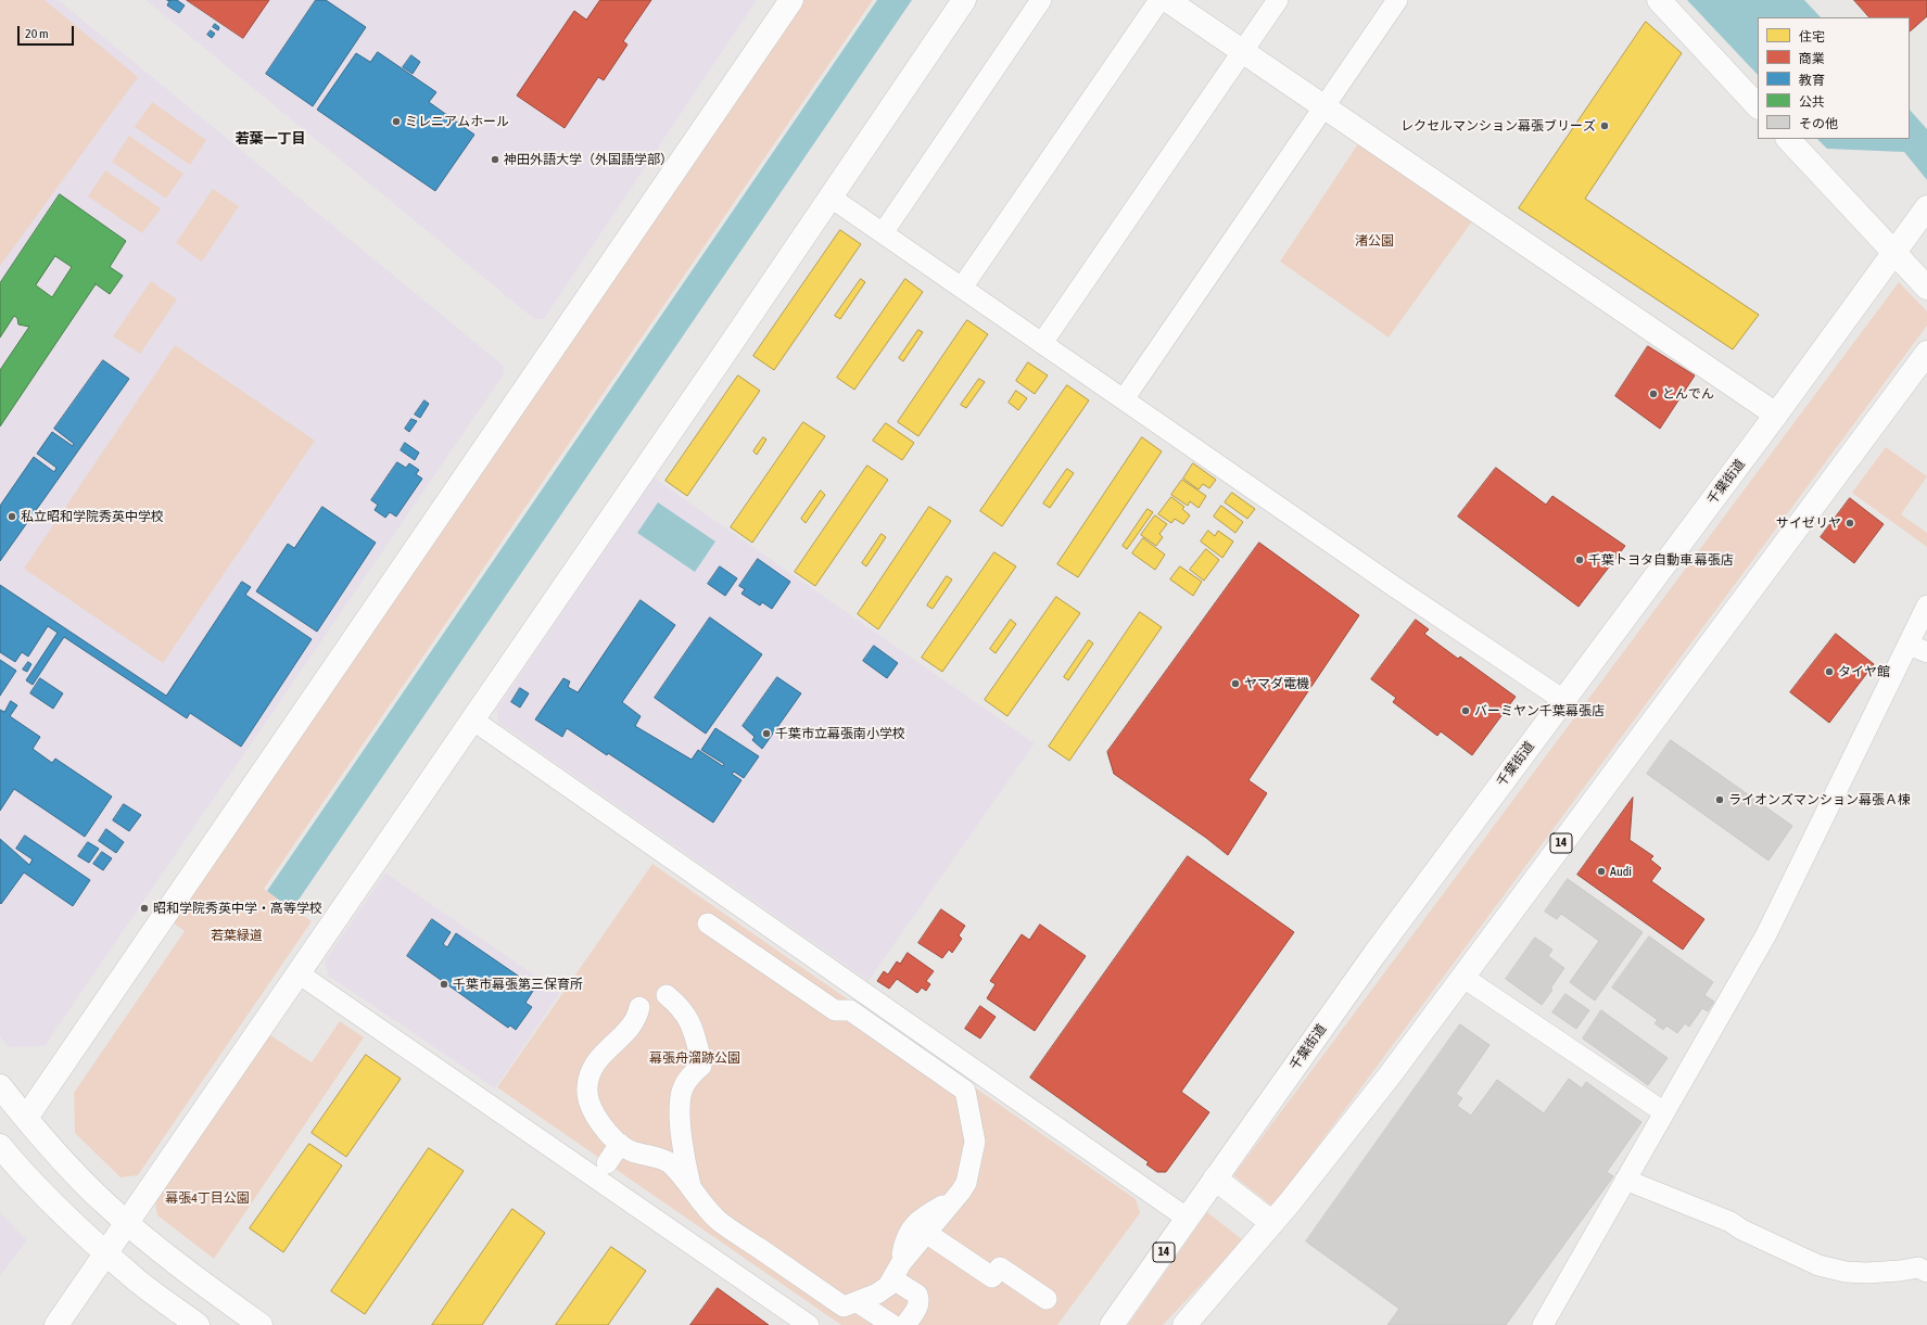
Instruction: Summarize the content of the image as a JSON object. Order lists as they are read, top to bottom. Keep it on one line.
{"streets":{"main road":["千葉街道","14"]},"districts":["若葉一丁目"],"parks":["渚公園","若葉緑道","幕張舟溜跡公園","幕張4丁目公園"],"places":["ミレニアムホール","レクセルマンション幕張ブリーズ","神田外語大学（外国語学部）","とんでん","私立昭和学院秀英中学校","サイゼリヤ","千葉トヨタ自動車 幕張店","タイヤ館","ヤマダ電機","バーミヤン千葉幕張店","千葉市立幕張南小学校","ライオンズマンション幕張Ａ棟","Audi","昭和学院秀英中学・高等学校","千葉市幕張第三保育所"],"legend":["住宅","商業","教育","公共","その他"],"scale_bar":"20 m"}
